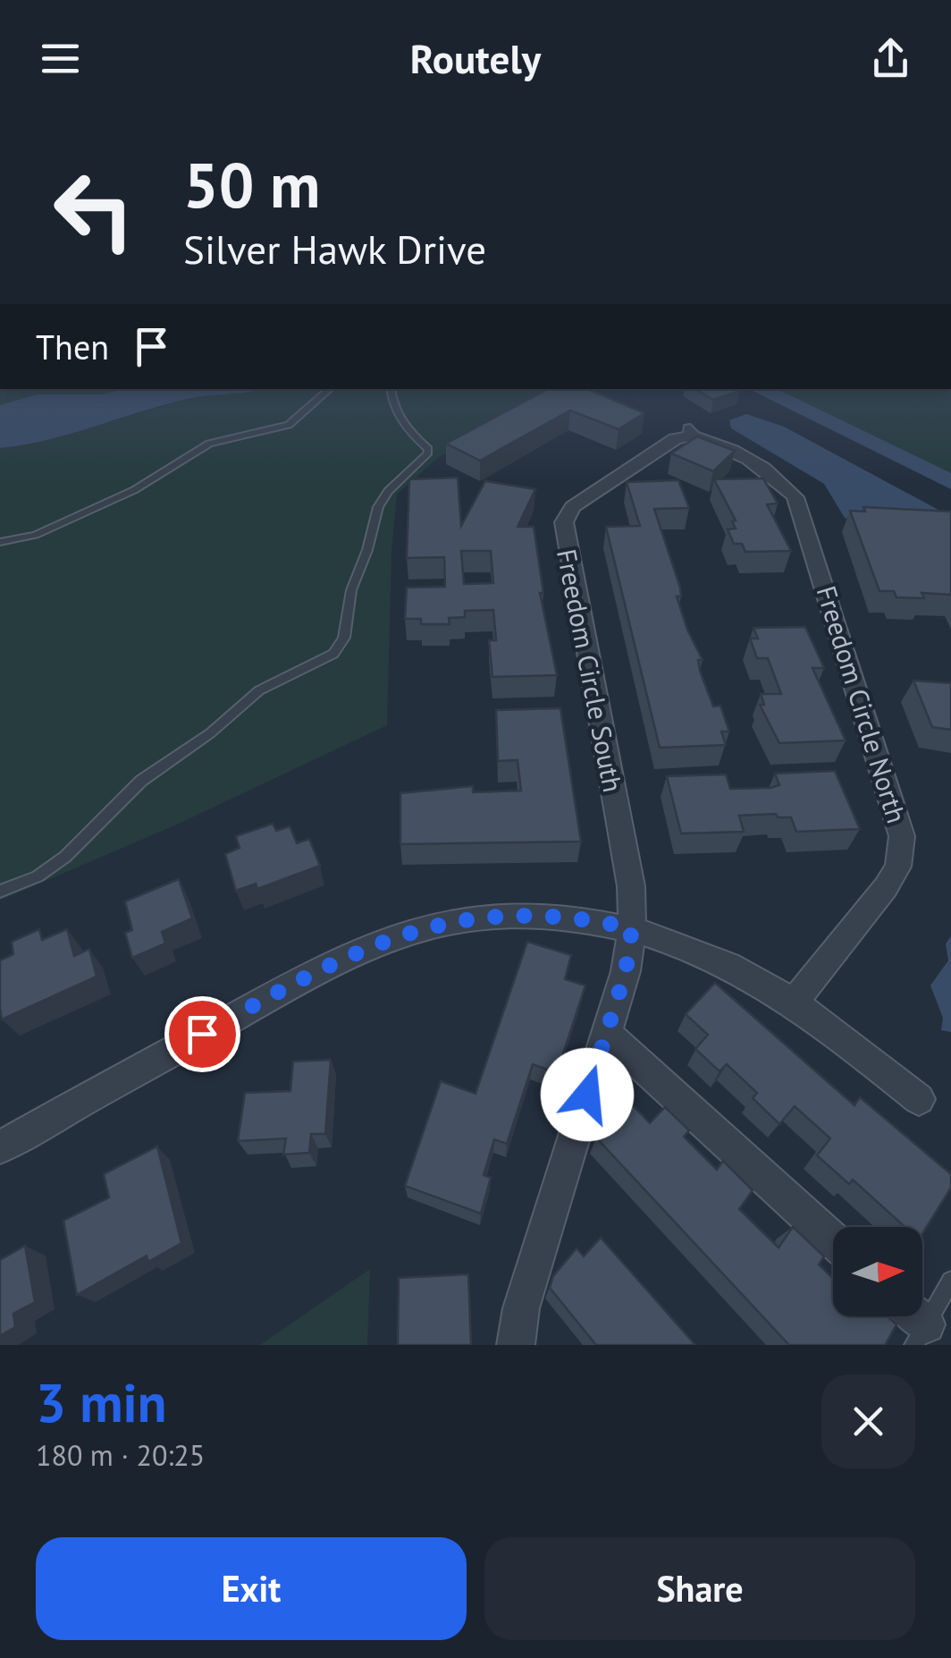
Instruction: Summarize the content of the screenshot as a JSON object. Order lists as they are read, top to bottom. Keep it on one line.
{"streets":{"street":["Freedom Circle South","Freedom Circle North"]},"crossings":[["Freedom Circle South","Freedom Circle North"]],"north":"right","page":{"header":"Routely","turn":["50 m","Silver Hawk Drive"],"then":"Then","heading":["3 min","180 m · 20:25"],"buttons":["Exit","Share"]}}
